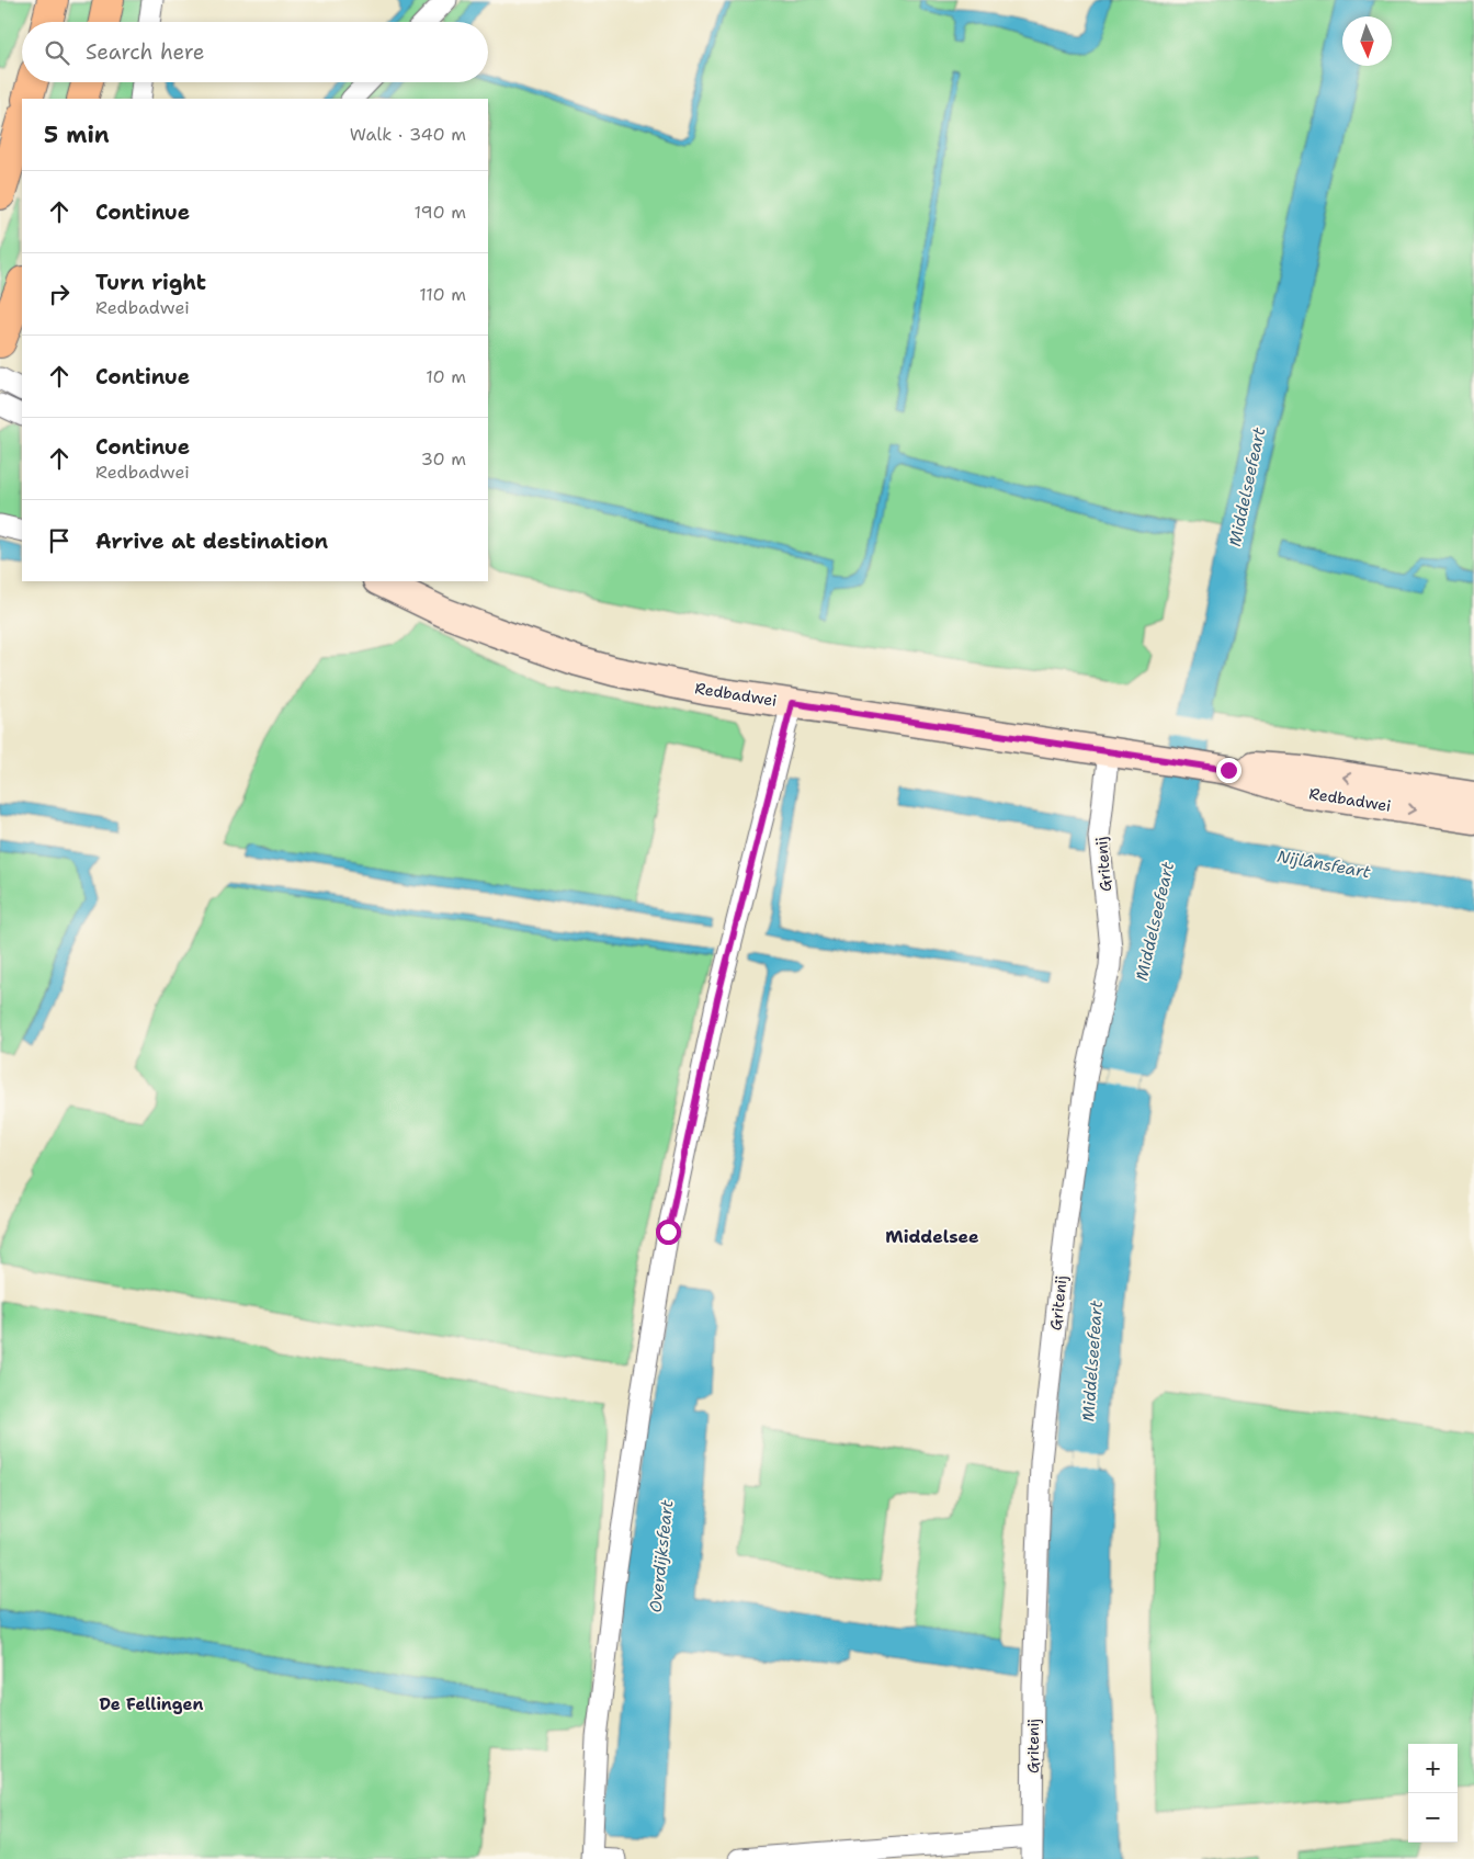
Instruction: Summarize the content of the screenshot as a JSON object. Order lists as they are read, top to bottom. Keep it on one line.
{"streets":{"street":["Redbadwei","Gritenij"]},"crossings":[["Redbadwei","Gritenij"]],"districts":["Middelsee","De Fellingen"],"water":["Middelseefeart","Nijlânsfeart","Overdijksfeart"],"north":"bottom","page":{"search":"Search here","heading":["5 min","Walk · 340 m"],"list":[["Continue","190 m"],["Turn right","Redbadwei","110 m"],["Continue","10 m"],["Continue","Redbadwei","30 m"],"Arrive at destination"],"map_buttons":["+","−"]}}
